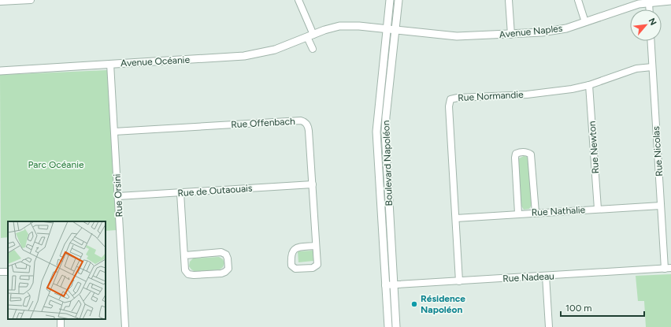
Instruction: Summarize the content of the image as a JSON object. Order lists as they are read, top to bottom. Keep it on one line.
{"streets":{"street":["Avenue Naples","Avenue Océanie","Rue Normandie","Rue Offenbach","Rue Newton","Rue Nicolas","Boulevard Napoléon","Rue de Outaouais","Rue Orsini","Rue Nathalie","Rue Nadeau"]},"crossings":[["Avenue Naples","Avenue Océanie"],["Avenue Naples","Boulevard Napoléon"],["Avenue Océanie","Boulevard Napoléon"],["Avenue Océanie","Rue Orsini"],["Rue Normandie","Rue Newton"],["Rue Normandie","Rue Nicolas"],["Rue Normandie","Rue Nathalie"],["Rue Normandie","Rue Nadeau"],["Rue Offenbach","Rue de Outaouais"],["Rue Offenbach","Rue Orsini"],["Rue Newton","Rue Nathalie"],["Rue Nicolas","Rue Nathalie"],["Rue Nicolas","Rue Nadeau"],["Boulevard Napoléon","Rue Nadeau"],["Rue de Outaouais","Rue Orsini"]],"parks":["Parc Océanie"],"places":["Résidence Napoléon"],"scale_bar":"100 m","north":"top right"}
